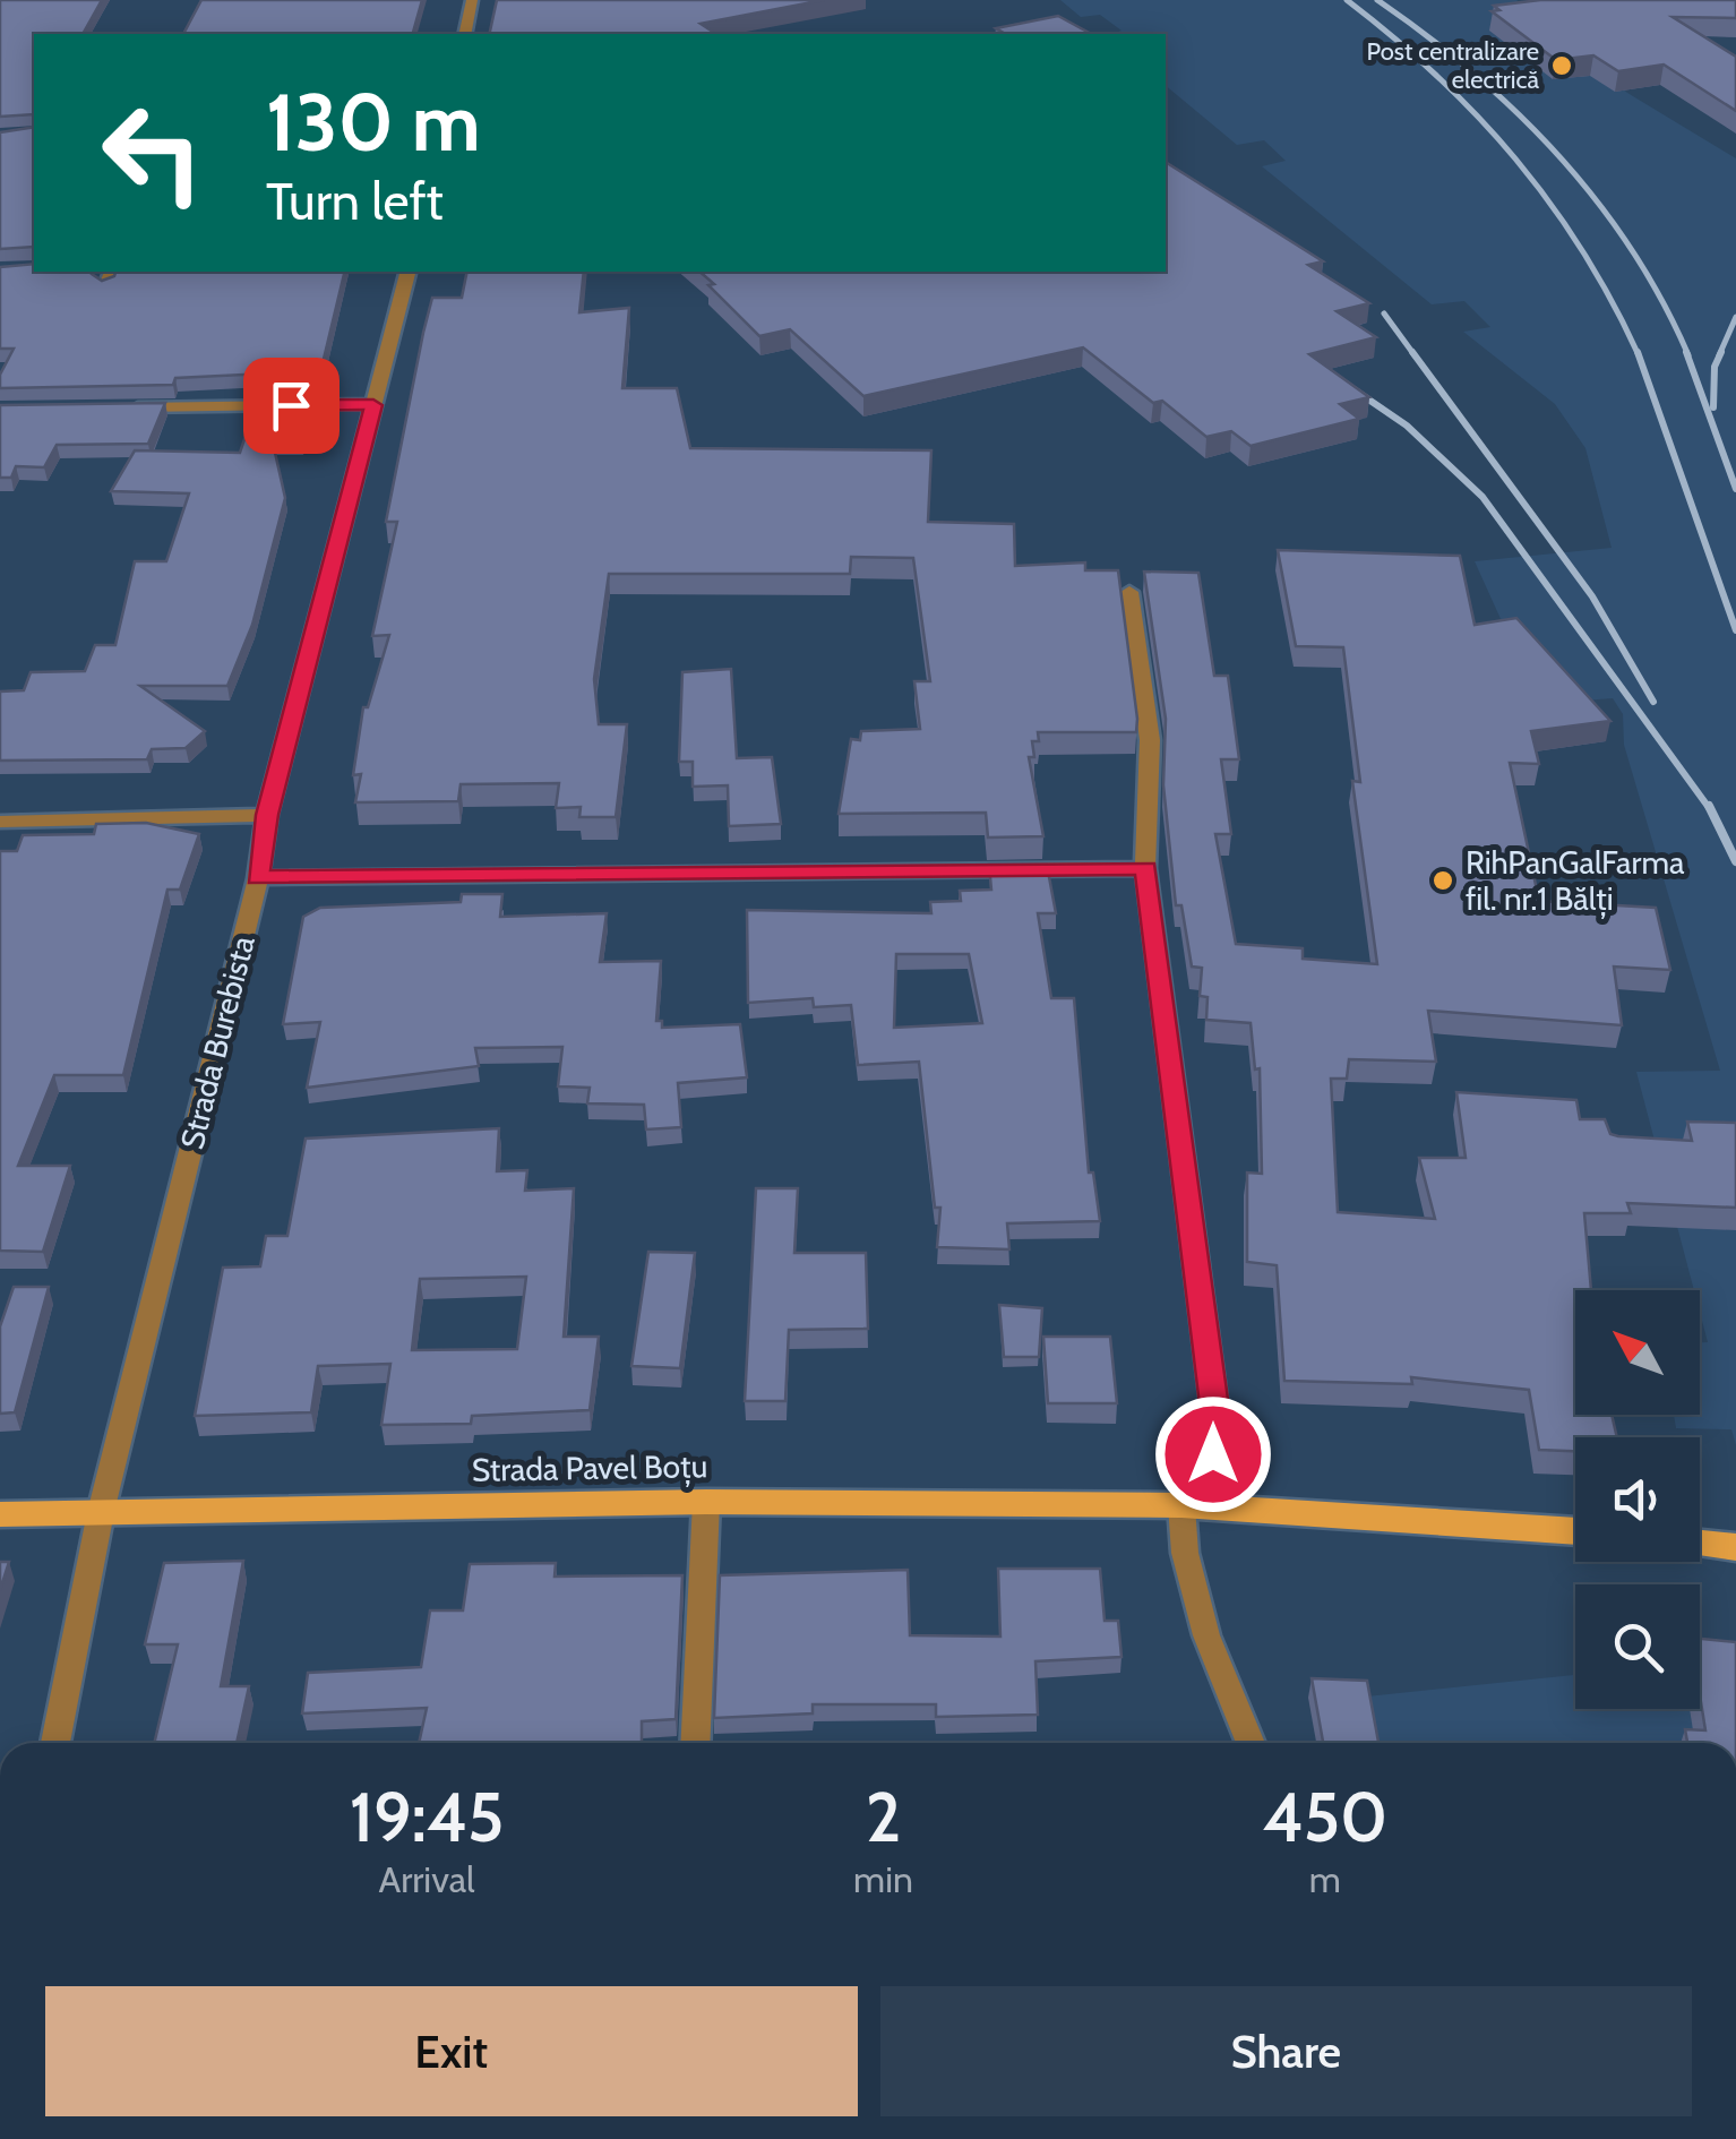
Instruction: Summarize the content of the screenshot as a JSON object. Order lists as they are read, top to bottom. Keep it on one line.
{"streets":{"main road":["Strada Pavel Boțu"],"street":["Strada Burebista"]},"crossings":[["Strada Burebista","Strada Pavel Boțu"]],"places":["Post centralizare electrică","RihPanGalFarma fil. nr.1 Bălți"],"north":"top left","page":{"turn":["130 m","Turn left"],"eta":["19:45","Arrival","2","min","450","m"],"buttons":["Exit","Share"]}}
